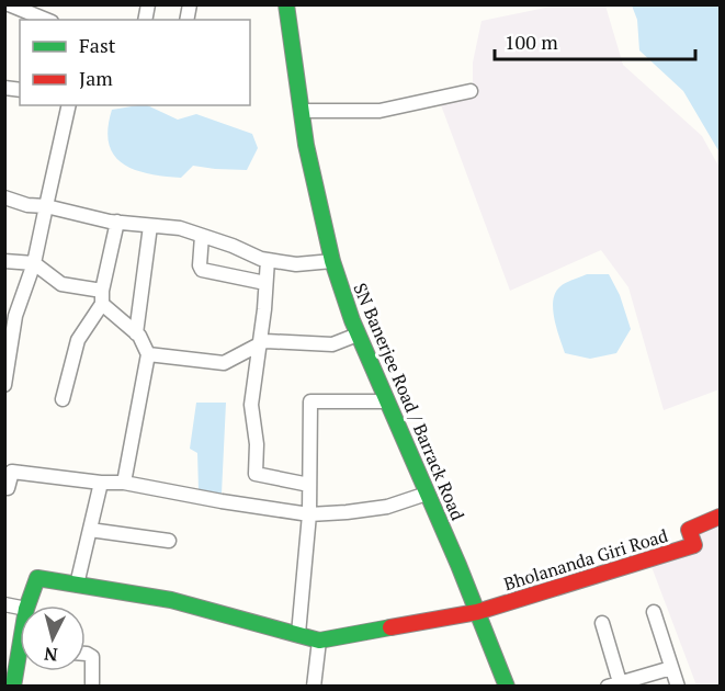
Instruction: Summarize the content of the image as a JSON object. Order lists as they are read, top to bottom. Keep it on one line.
{"streets":{"street":["SN Banerjee Road / Barrack Road","Bholananda Giri Road"]},"crossings":[["SN Banerjee Road / Barrack Road","Bholananda Giri Road"]],"legend":["Fast","Jam"],"scale_bar":"100 m","north":"bottom"}
